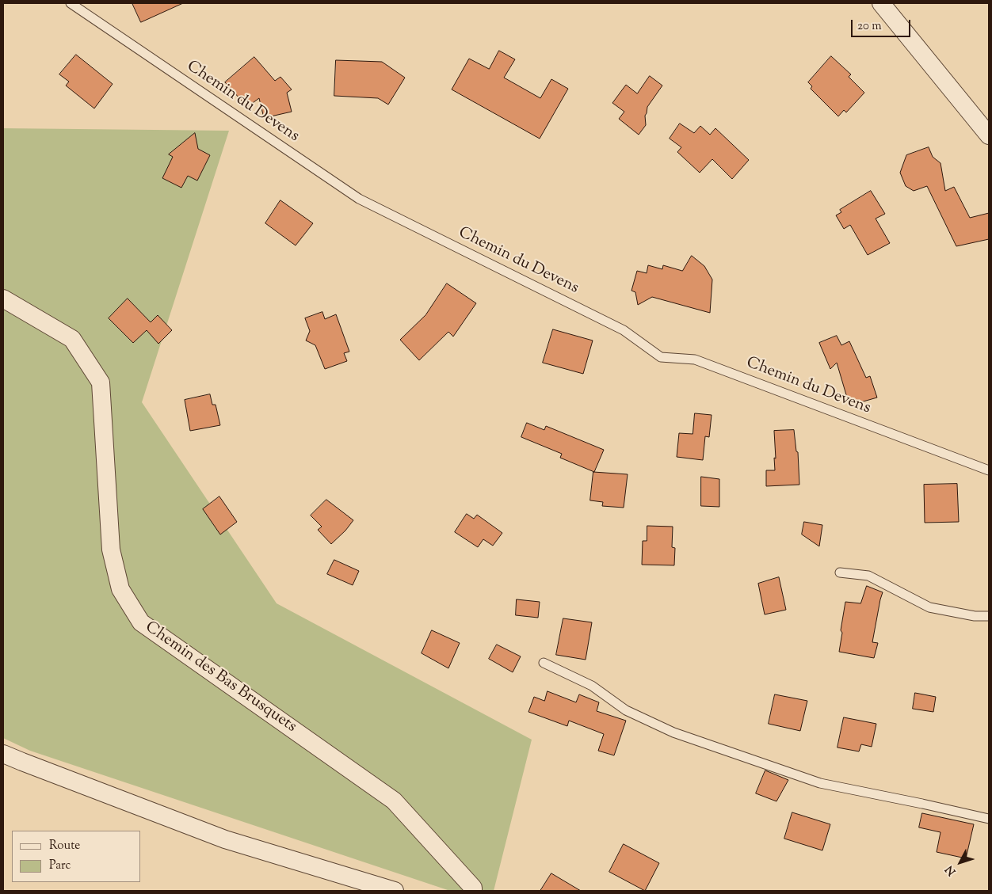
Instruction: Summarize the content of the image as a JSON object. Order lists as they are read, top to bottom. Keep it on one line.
{"streets":{"street":["Chemin des Bas Brusquets"],"lane":["Chemin du Devens"]},"legend":["Route","Parc"],"scale_bar":"20 m","north":"bottom left"}
